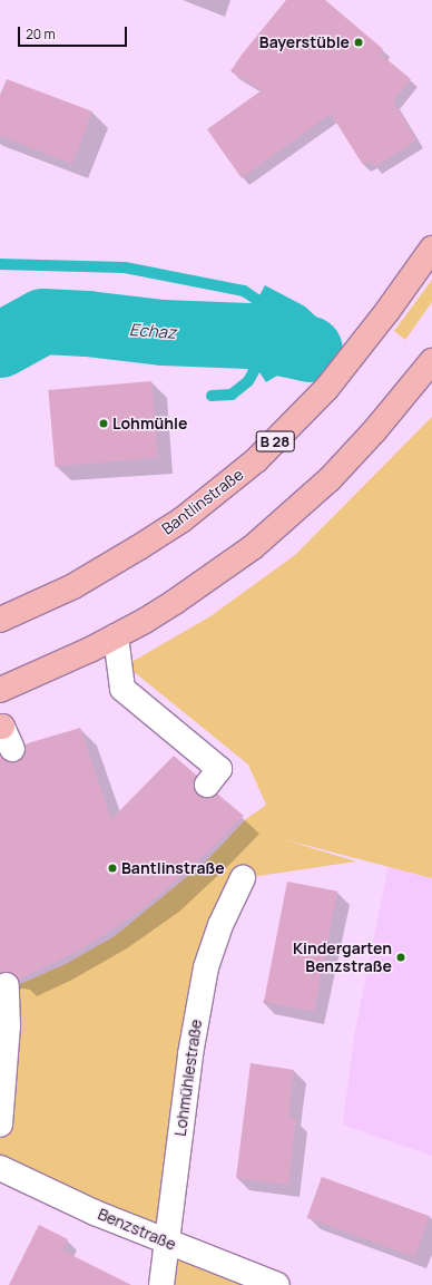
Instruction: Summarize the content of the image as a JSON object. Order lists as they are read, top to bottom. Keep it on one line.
{"streets":{"main road":["B 28","Bantlinstraße"],"street":["Lohmühlestraße","Benzstraße"]},"crossings":[["Lohmühlestraße","Benzstraße"]],"water":["Echaz"],"places":["Bayerstüble","Lohmühle","Bantlinstraße","Kindergarten Benzstraße"],"scale_bar":"20 m"}
